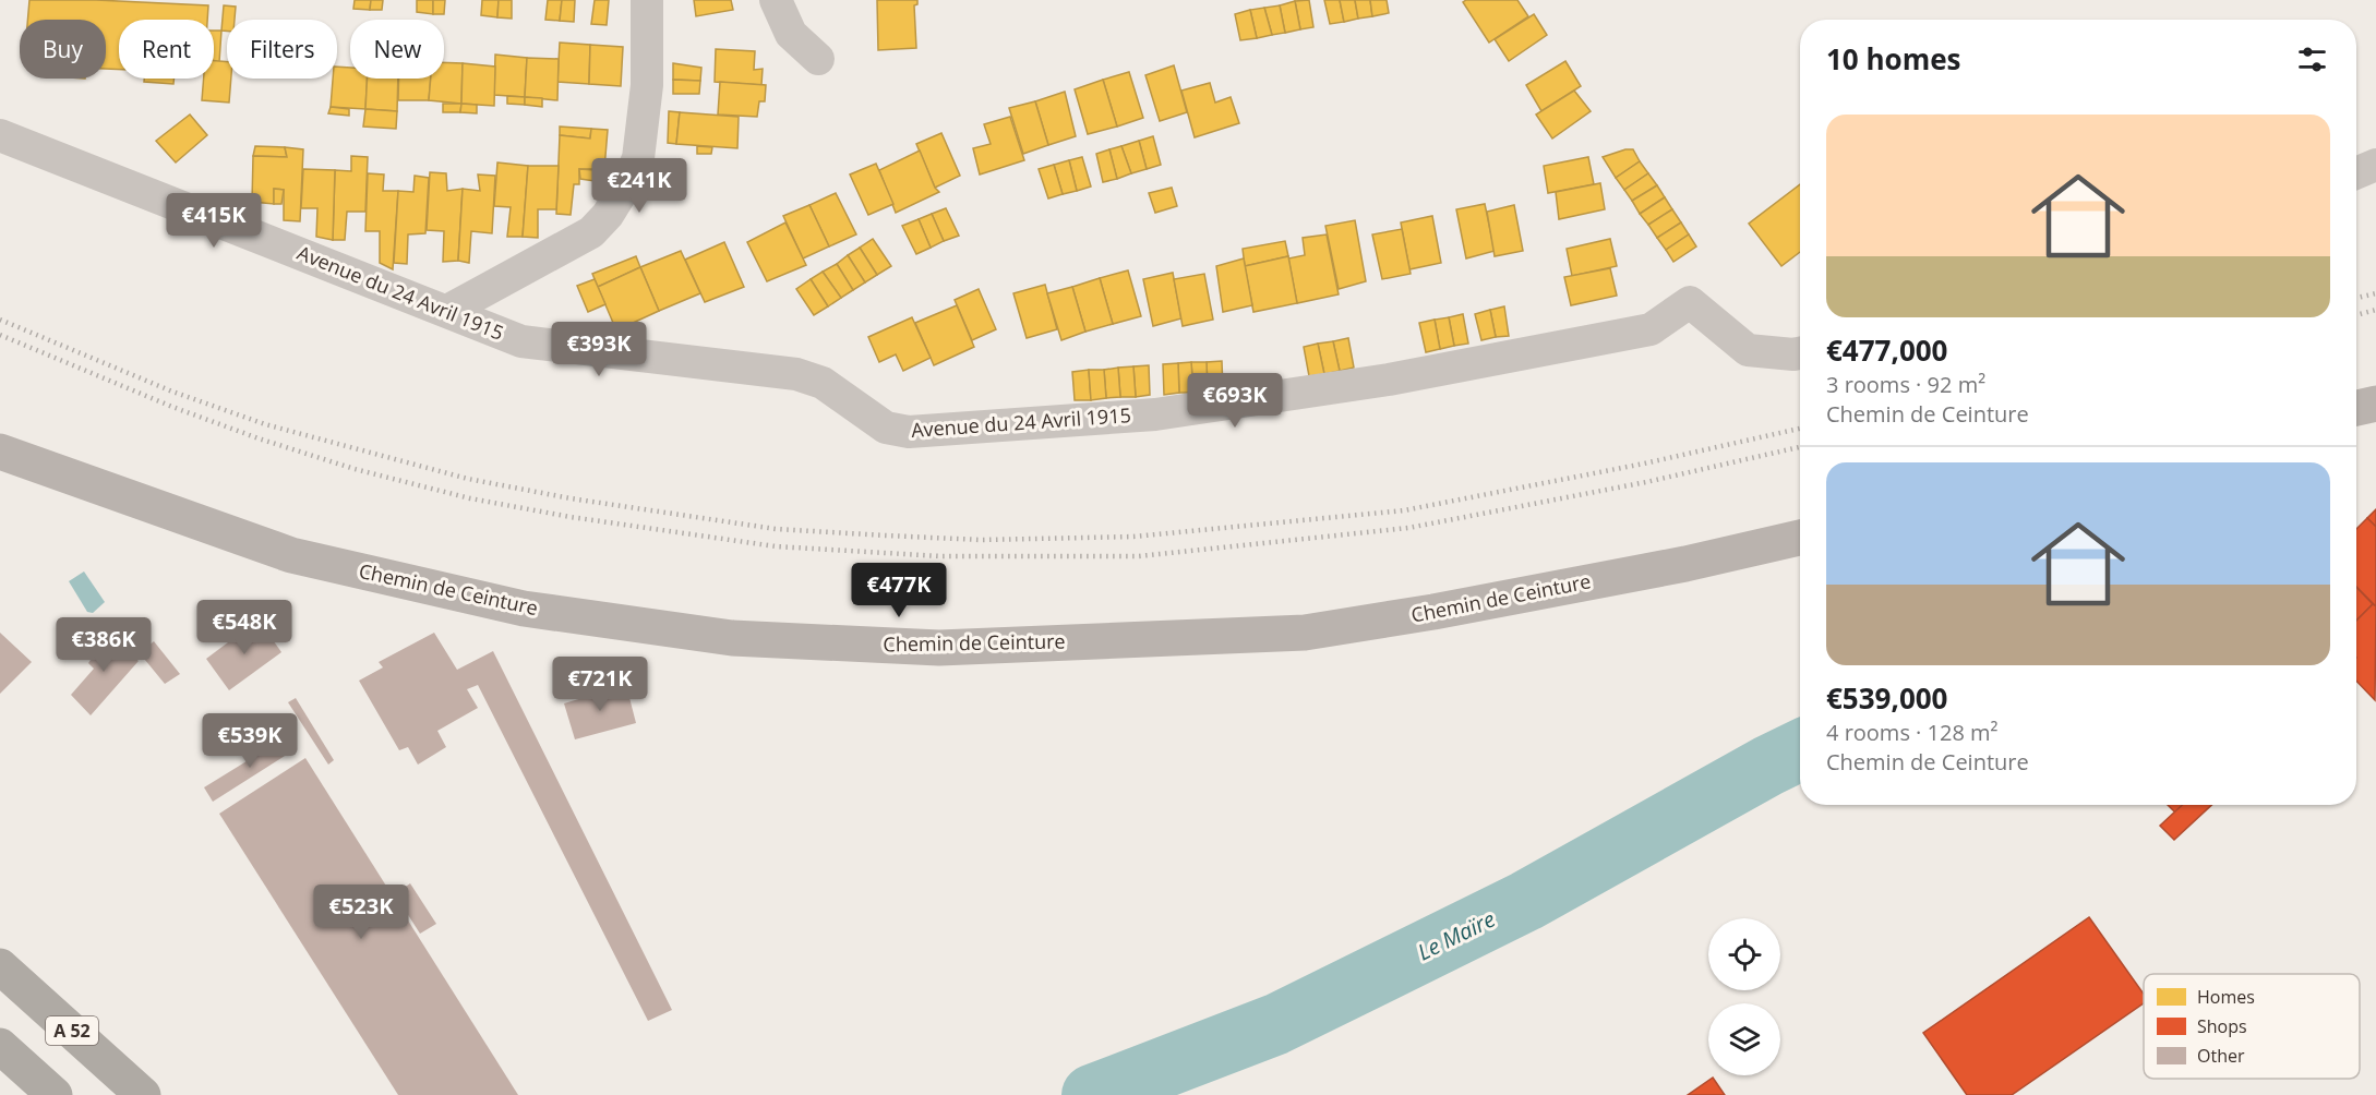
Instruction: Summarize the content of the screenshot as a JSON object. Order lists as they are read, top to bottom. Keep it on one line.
{"streets":{"highway":["A 52"],"main road":["Chemin de Ceinture"],"street":["Avenue du 24 Avril 1915"]},"water":["Le Maïre"],"legend":["Homes","Shops","Other"],"page":{"chip":["Buy","Rent","Filters","New"],"heading":"10 homes","list":[{"name":"€477,000","note":"3 rooms · 92 m² · Chemin de Ceinture"},{"name":"€539,000","note":"4 rooms · 128 m² · Chemin de Ceinture"}],"price":["€241K","€415K","€393K","€693K","€477K","€548K","€386K","€721K","€539K","€523K"]}}
